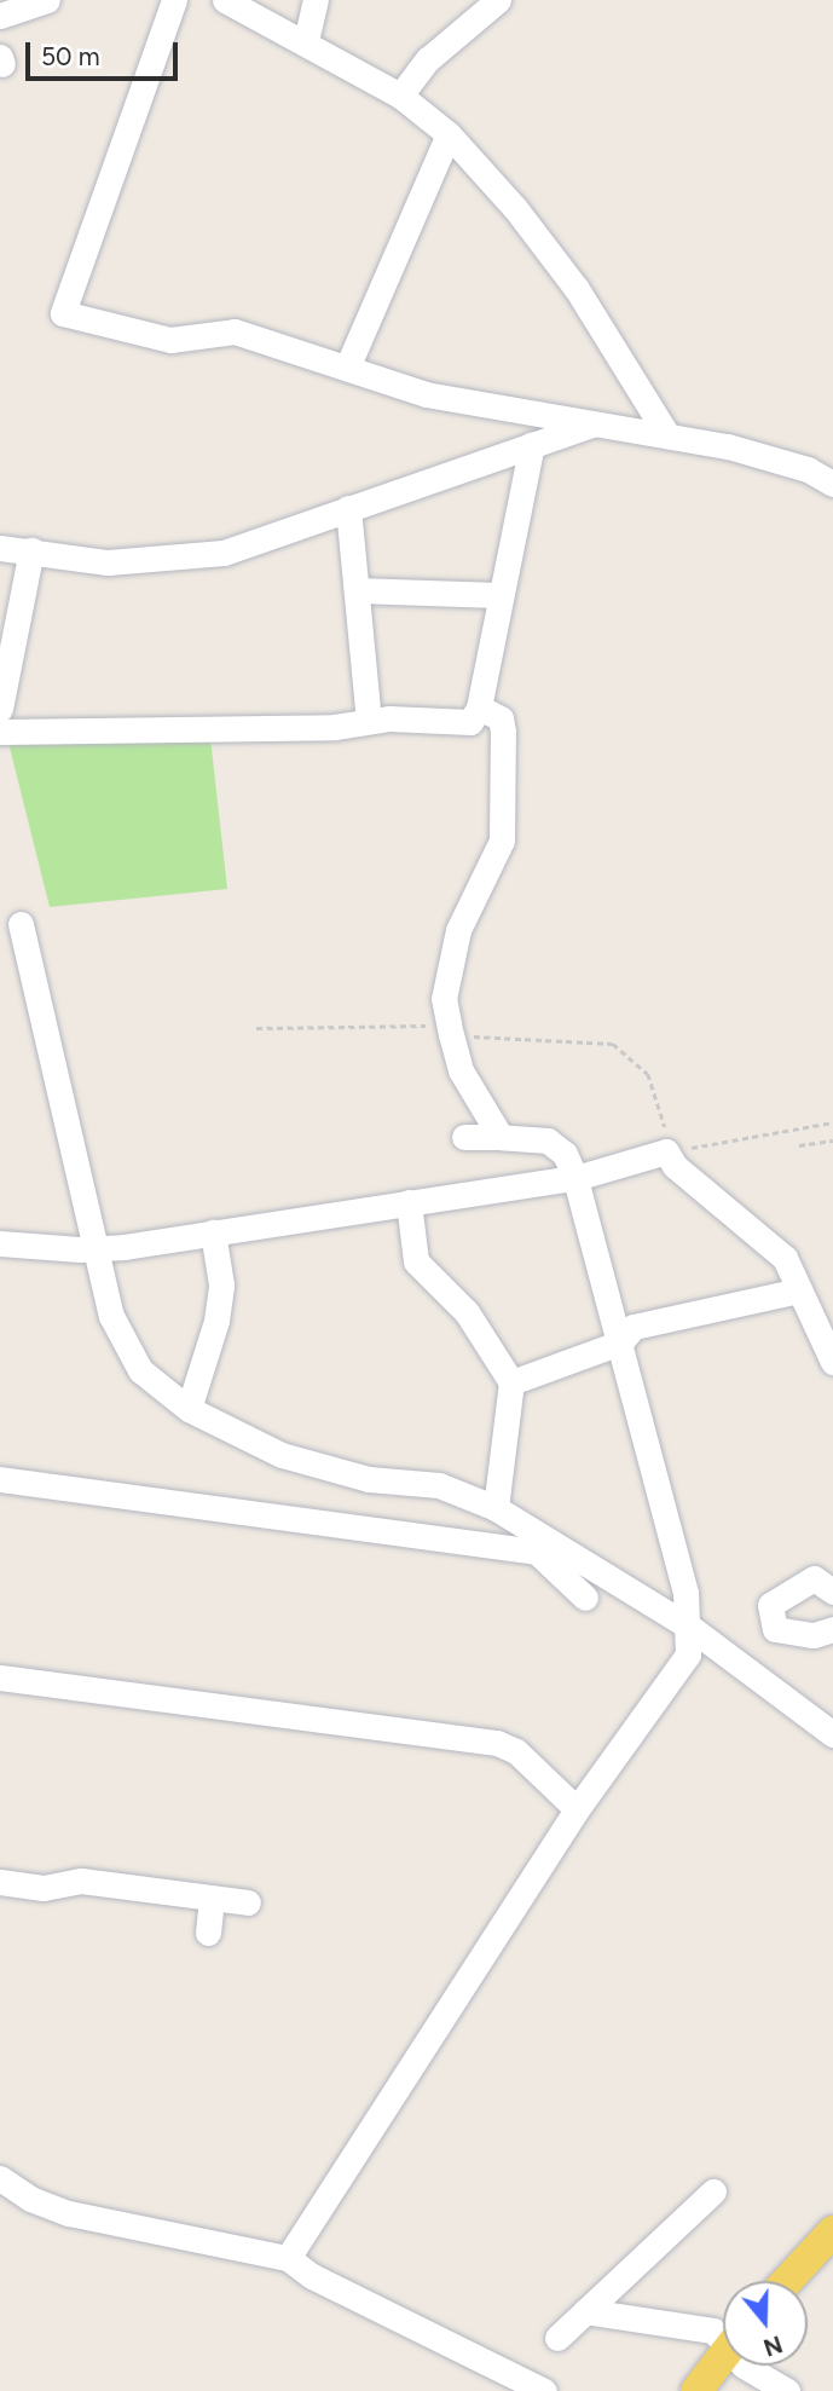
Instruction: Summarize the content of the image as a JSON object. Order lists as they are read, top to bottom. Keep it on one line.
{"scale_bar":"50 m","north":"bottom"}
